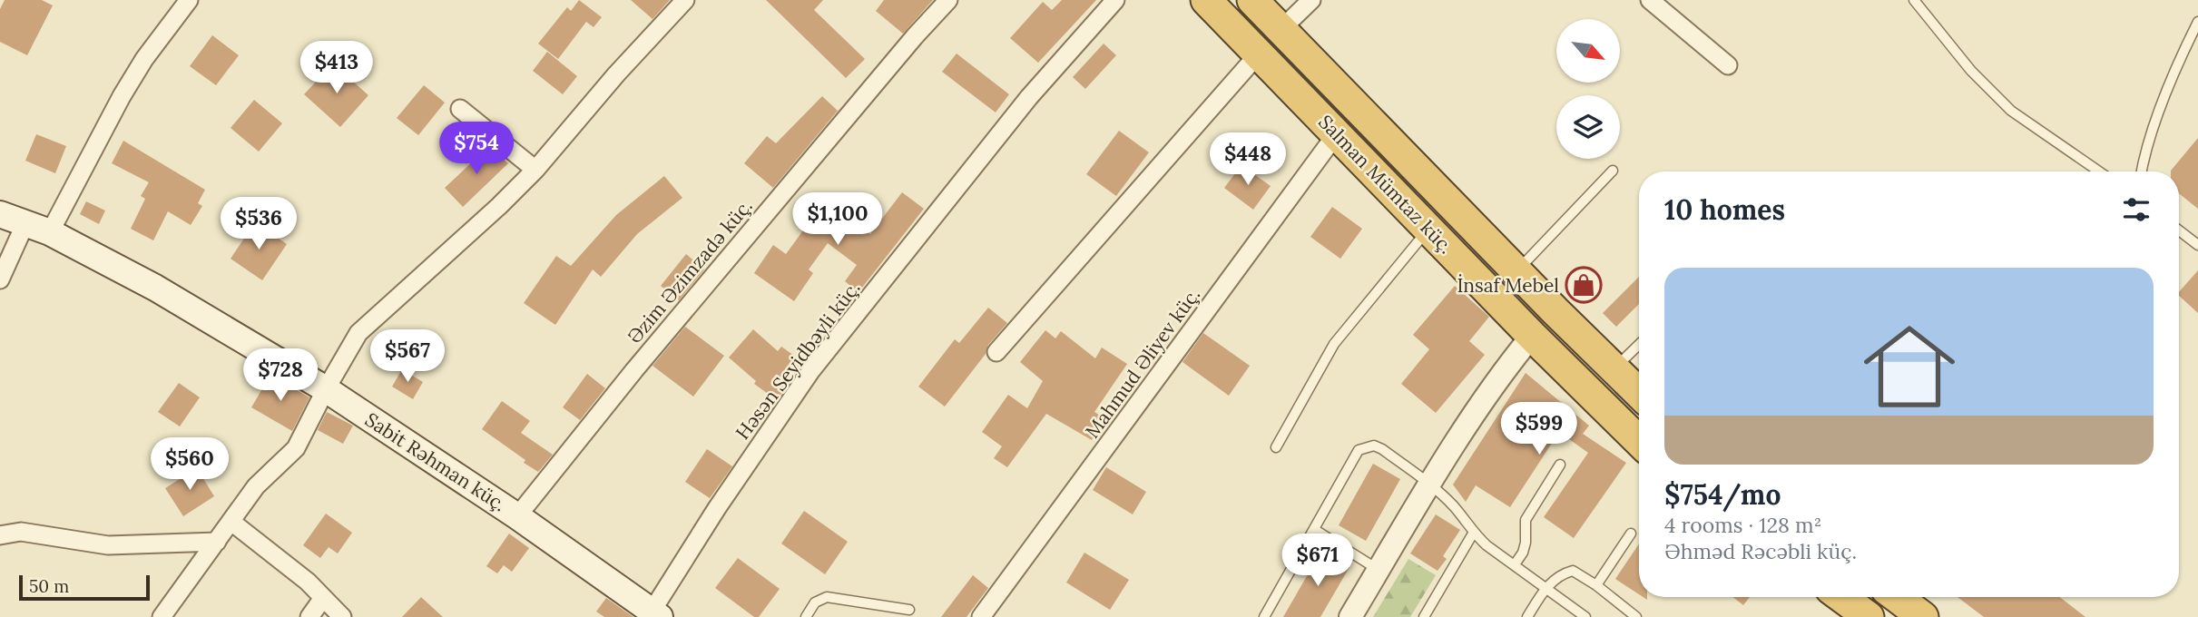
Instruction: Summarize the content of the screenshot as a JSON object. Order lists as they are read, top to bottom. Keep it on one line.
{"streets":{"highway":["Salman Mümtaz küç."],"main road":["Sabit Rəhman küç."],"street":["Əzim Əzimzadə küç.","Həsən Seyidbəyli küç.","Mahmud Əliyev küç."]},"crossings":[["Salman Mümtaz küç.","Mahmud Əliyev küç."],["Əzim Əzimzadə küç.","Sabit Rəhman küç."],["Həsən Seyidbəyli küç.","Sabit Rəhman küç."]],"places":{"shop":["İnsaf Mebel"]},"scale_bar":"50 m","north":"bottom right","page":{"price":["$413","$754","$448","$1,100","$536","$567","$728","$599","$560","$671"],"heading":"10 homes","list":[{"name":"$754/mo","note":"4 rooms · 128 m² · Əhməd Rəcəbli küç."}],"scale":"50 m"}}
